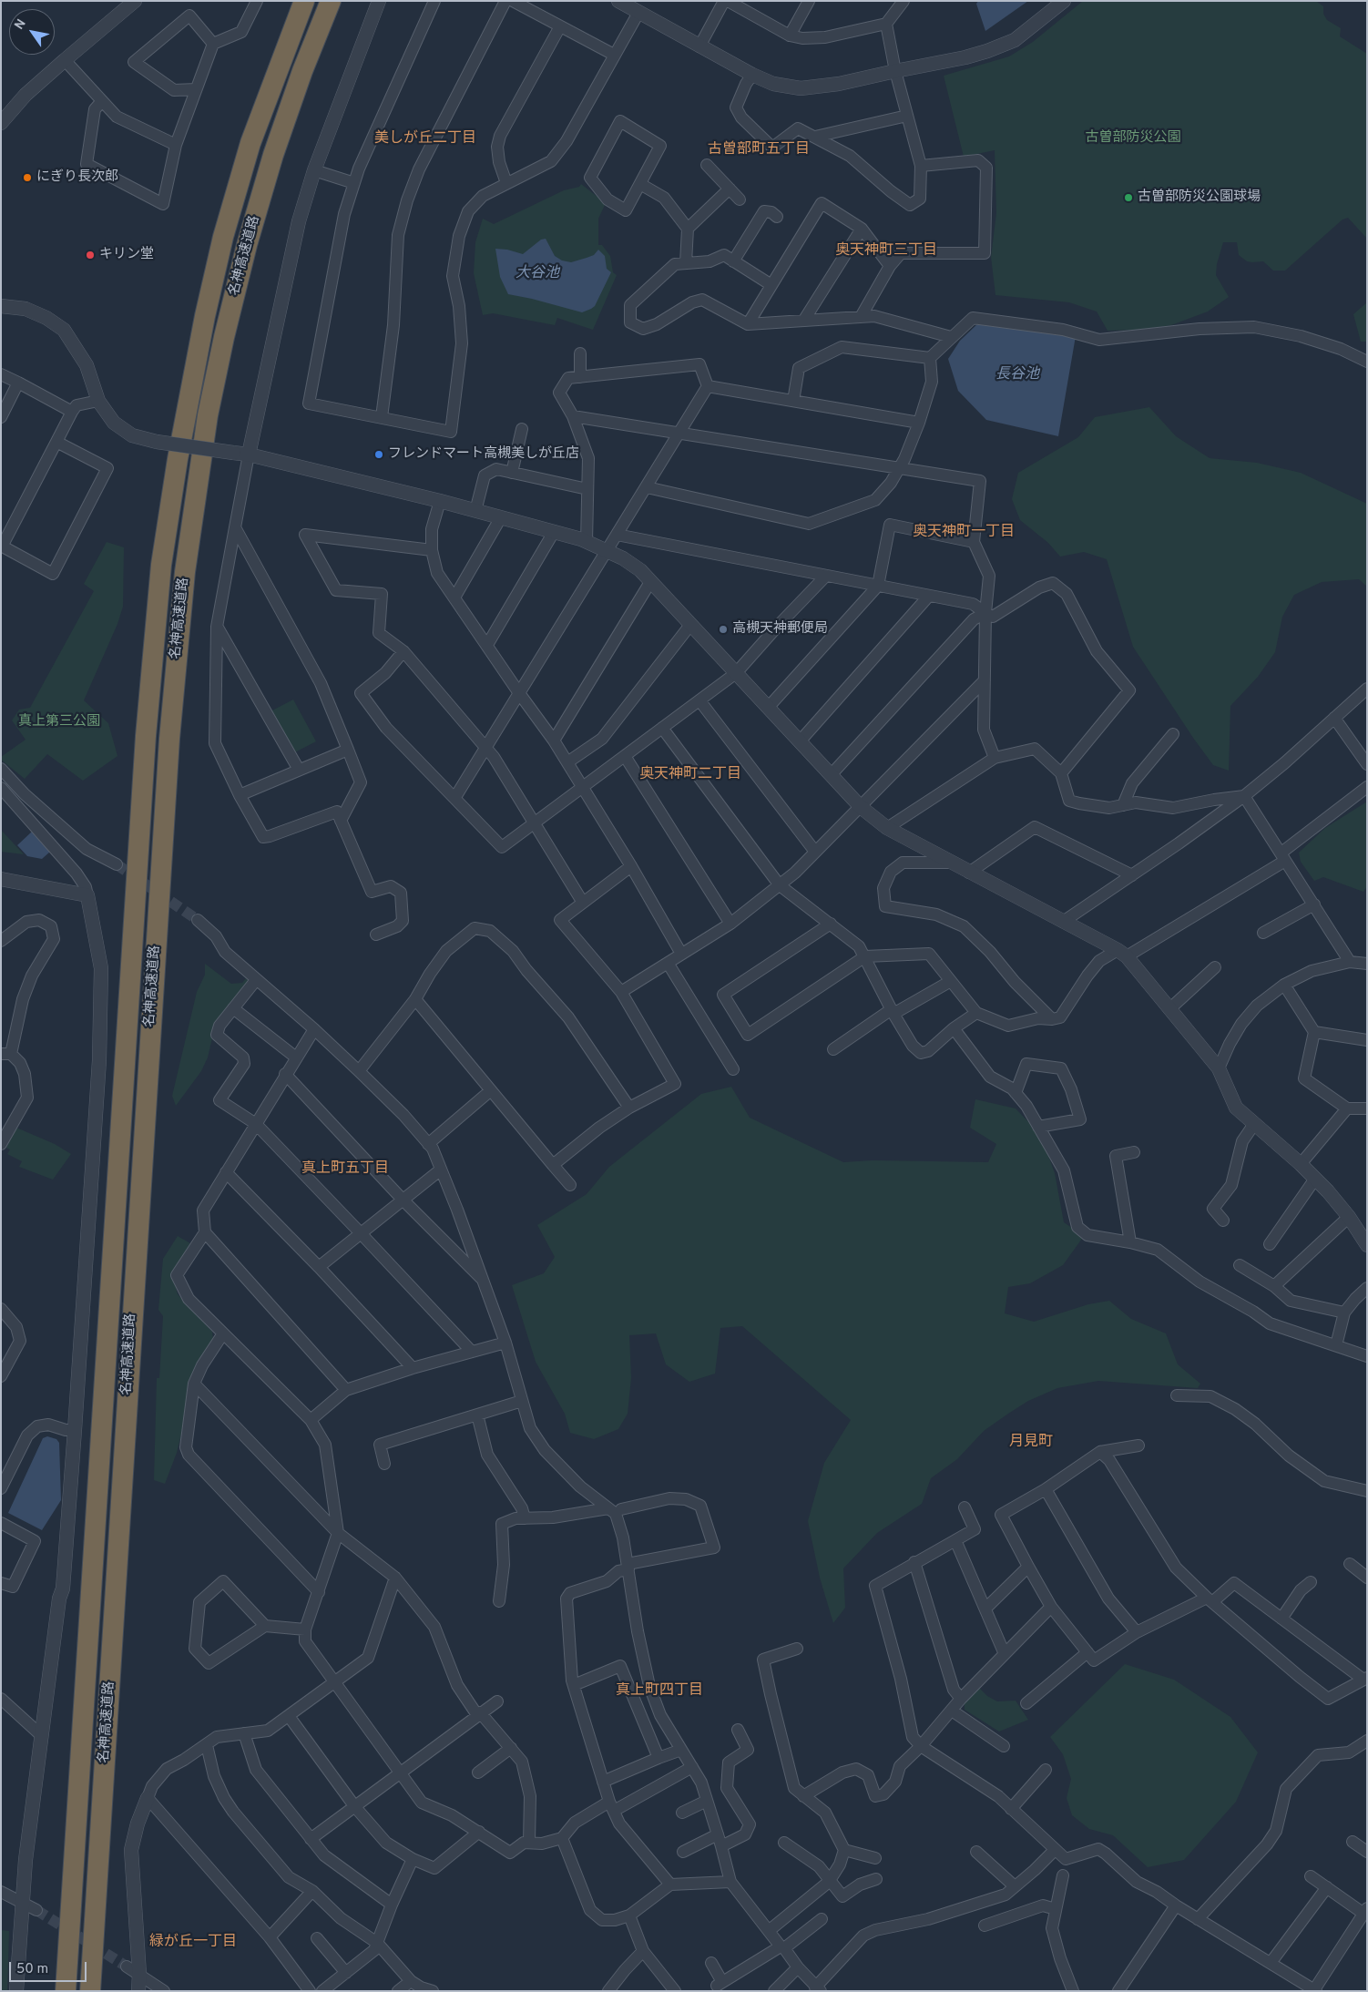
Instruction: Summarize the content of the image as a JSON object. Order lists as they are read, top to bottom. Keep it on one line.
{"streets":{"highway":["名神高速道路"]},"districts":["美しが丘二丁目","古曽部町五丁目","奥天神町三丁目","奥天神町一丁目","奥天神町二丁目","真上町五丁目","月見町","真上町四丁目","緑が丘一丁目"],"water":["大谷池","長谷池"],"parks":["古曽部防災公園","真上第三公園"],"places":["にぎり長次郎","古曽部防災公園球場","キリン堂","フレンドマート高槻美しが丘店","高槻天神郵便局"],"scale_bar":"50 m","north":"top left"}
